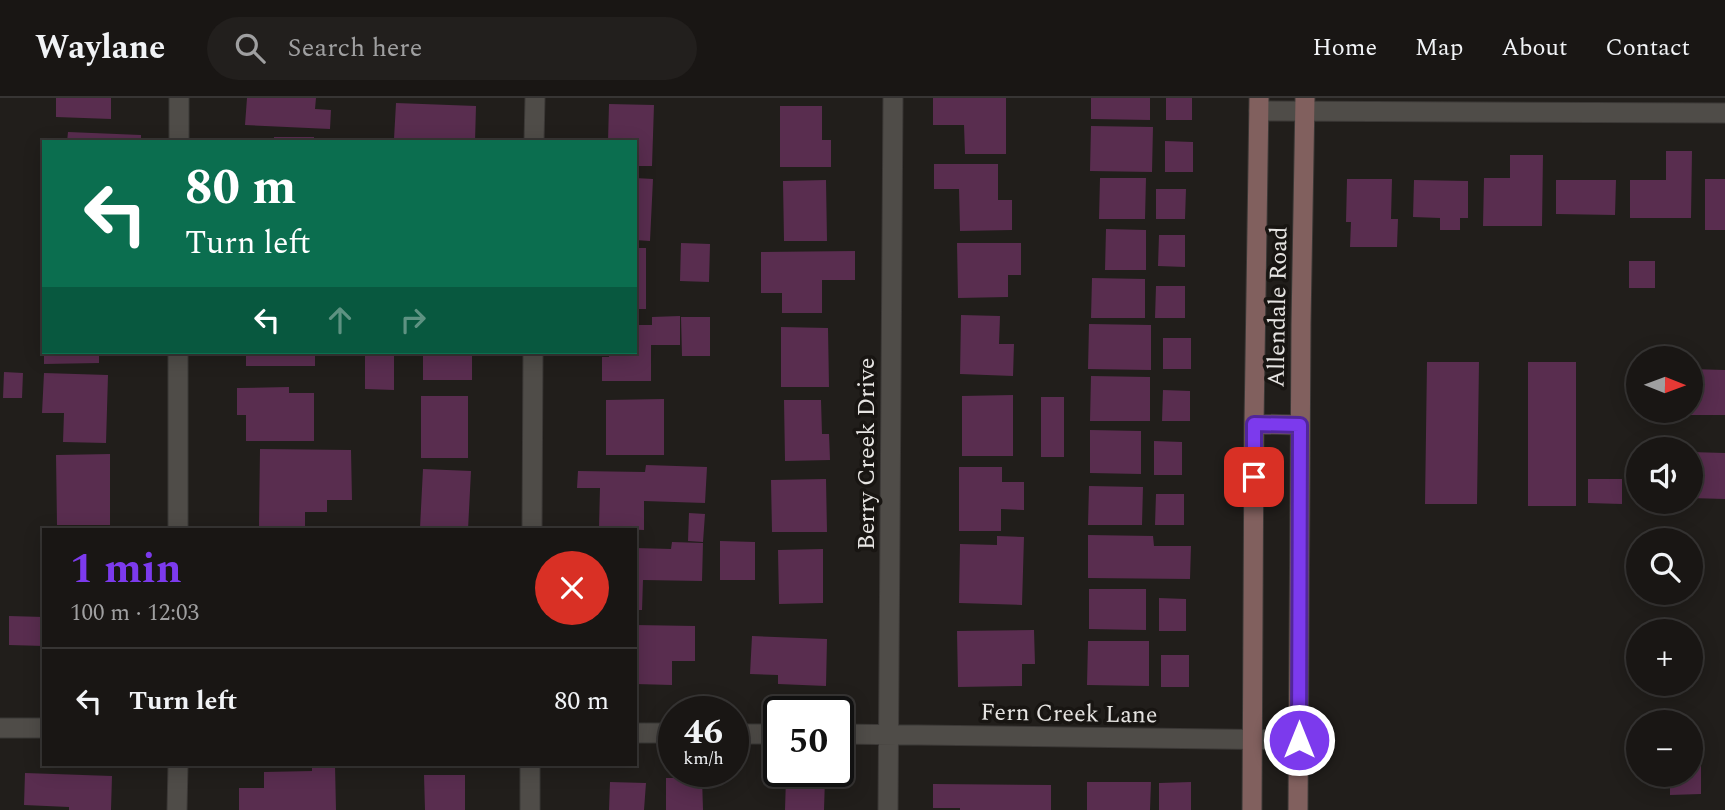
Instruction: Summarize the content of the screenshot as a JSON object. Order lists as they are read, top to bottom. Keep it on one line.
{"streets":{"main road":["Allendale Road"],"street":["Berry Creek Drive","Fern Creek Lane"]},"crossings":[["Allendale Road","Fern Creek Lane"],["Berry Creek Drive","Fern Creek Lane"]],"north":"right","page":{"header":"Waylane","search":"Search here","nav":["Home","Map","About","Contact"],"turn":["80 m","Turn left"],"map_buttons":["+","−"],"heading":["1 min","100 m · 12:03"],"list":[{"name":"Turn left","value":"80 m"}],"speed":"46 km/h","limit":"50"}}
